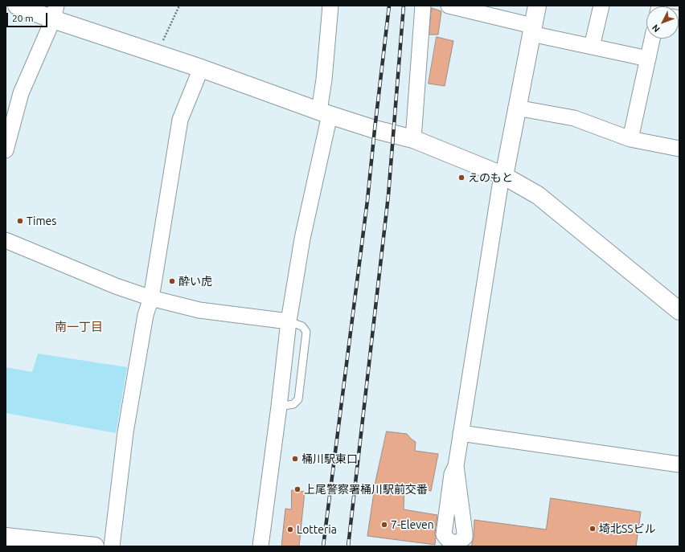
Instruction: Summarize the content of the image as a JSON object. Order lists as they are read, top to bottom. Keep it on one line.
{"districts":["南一丁目"],"places":["えのもと","Times","酔い虎","桶川駅東口","上尾警察署桶川駅前交番","7-Eleven","埼北SSビル","Lotteria"],"scale_bar":"20 m","north":"bottom left"}
